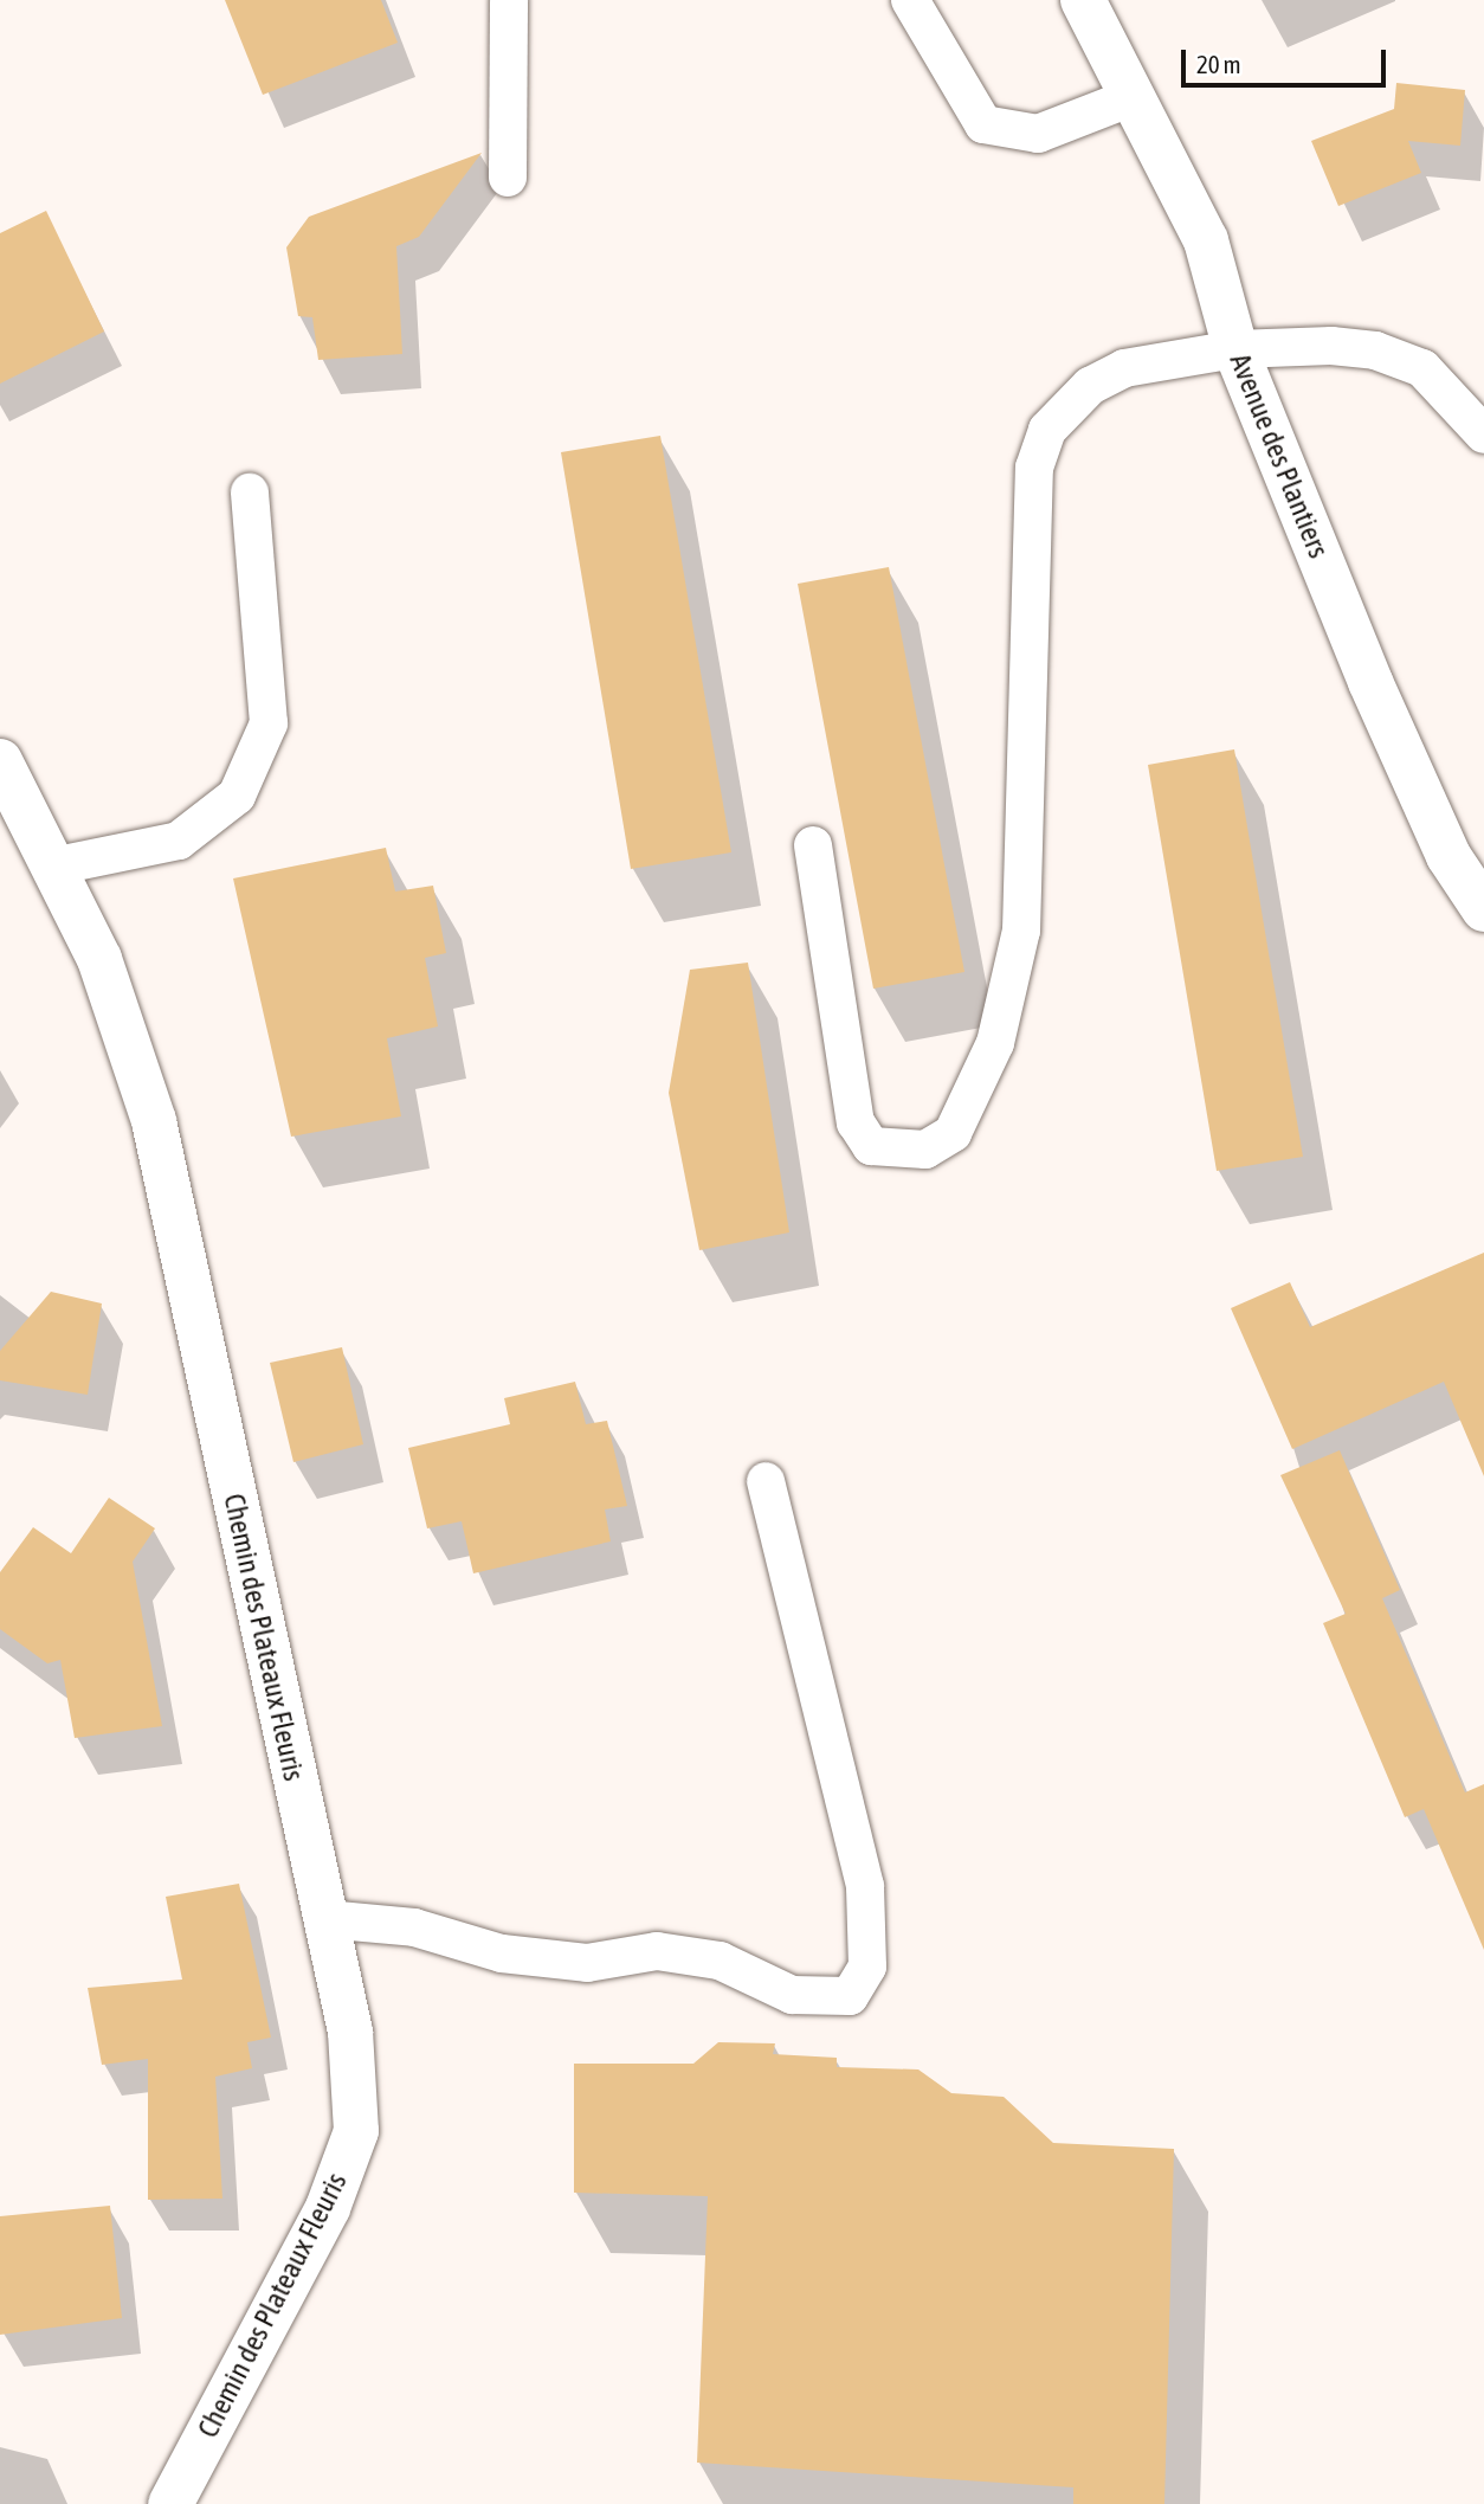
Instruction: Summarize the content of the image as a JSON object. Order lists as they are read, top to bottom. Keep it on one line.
{"streets":{"street":["Avenue des Plantiers","Chemin des Plateaux Fleuris"]},"scale_bar":"20 m"}
